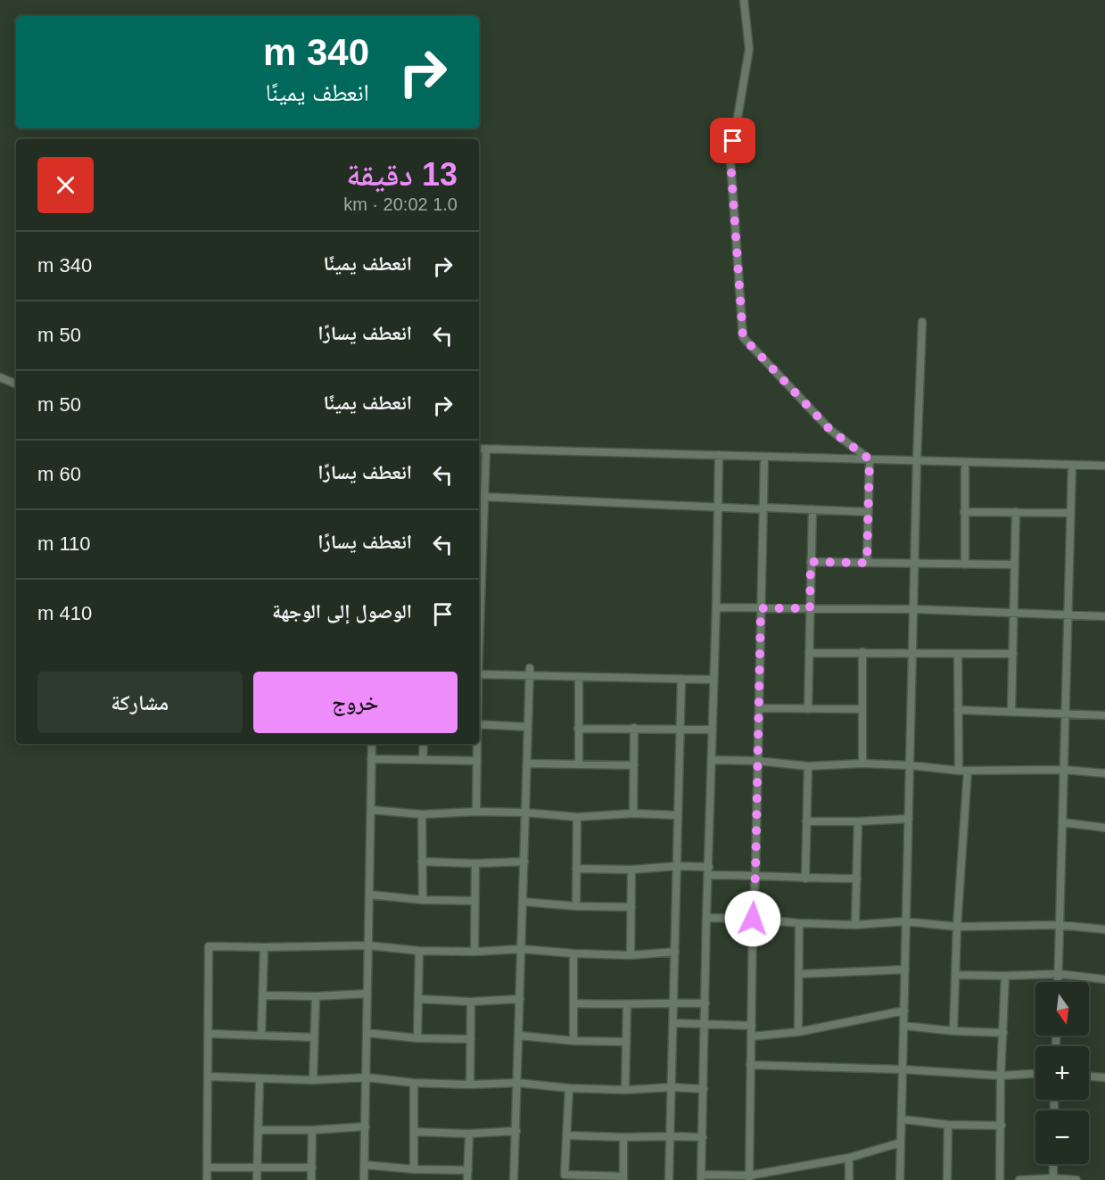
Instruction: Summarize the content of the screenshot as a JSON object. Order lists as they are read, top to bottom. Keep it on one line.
{"north":"bottom","page":{"turn":["340 m","انعطف يمينًا"],"heading":["13 دقيقة","1.0 km · 20:02"],"list":[{"name":"انعطف يمينًا","value":"340 m"},{"name":"انعطف يسارًا","value":"50 m"},{"name":"انعطف يمينًا","value":"50 m"},{"name":"انعطف يسارًا","value":"60 m"},{"name":"انعطف يسارًا","value":"110 m"},{"name":"الوصول إلى الوجهة","value":"410 m"}],"buttons":["خروج","مشاركة"],"map_buttons":["+","−"]}}
